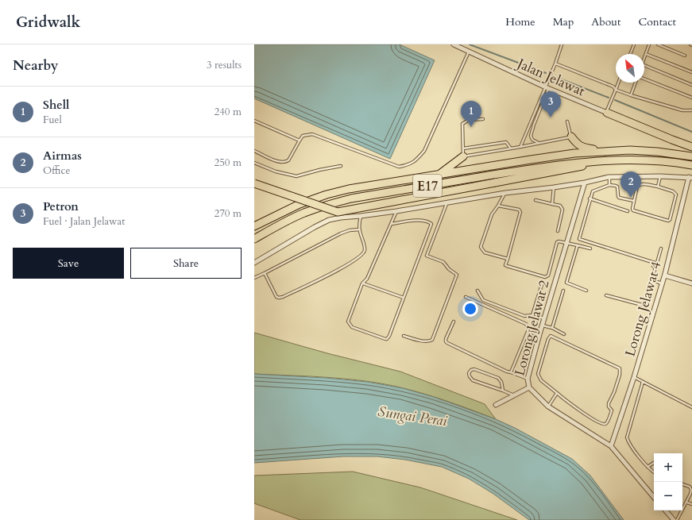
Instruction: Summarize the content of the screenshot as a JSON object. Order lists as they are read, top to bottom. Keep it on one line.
{"streets":{"highway":["E17"],"street":["Jalan Jelawat","Lorong Jelawat 4","Lorong Jelawat 2"]},"crossings":[["Lorong Jelawat 4","Lorong Jelawat 2"]],"water":["Sungai Perai"],"north":"top left","page":{"header":"Gridwalk","nav":["Home","Map","About","Contact"],"heading":["Nearby","3 results"],"list":[{"mark":"1","name":"Shell","note":"Fuel","value":"240 m"},{"mark":"2","name":"Airmas","note":"Office","value":"250 m"},{"mark":"3","name":"Petron","note":"Fuel · Jalan Jelawat","value":"270 m"}],"pins":["3","1","2"],"buttons":["Save","Share"],"map_buttons":["+","−"]}}
